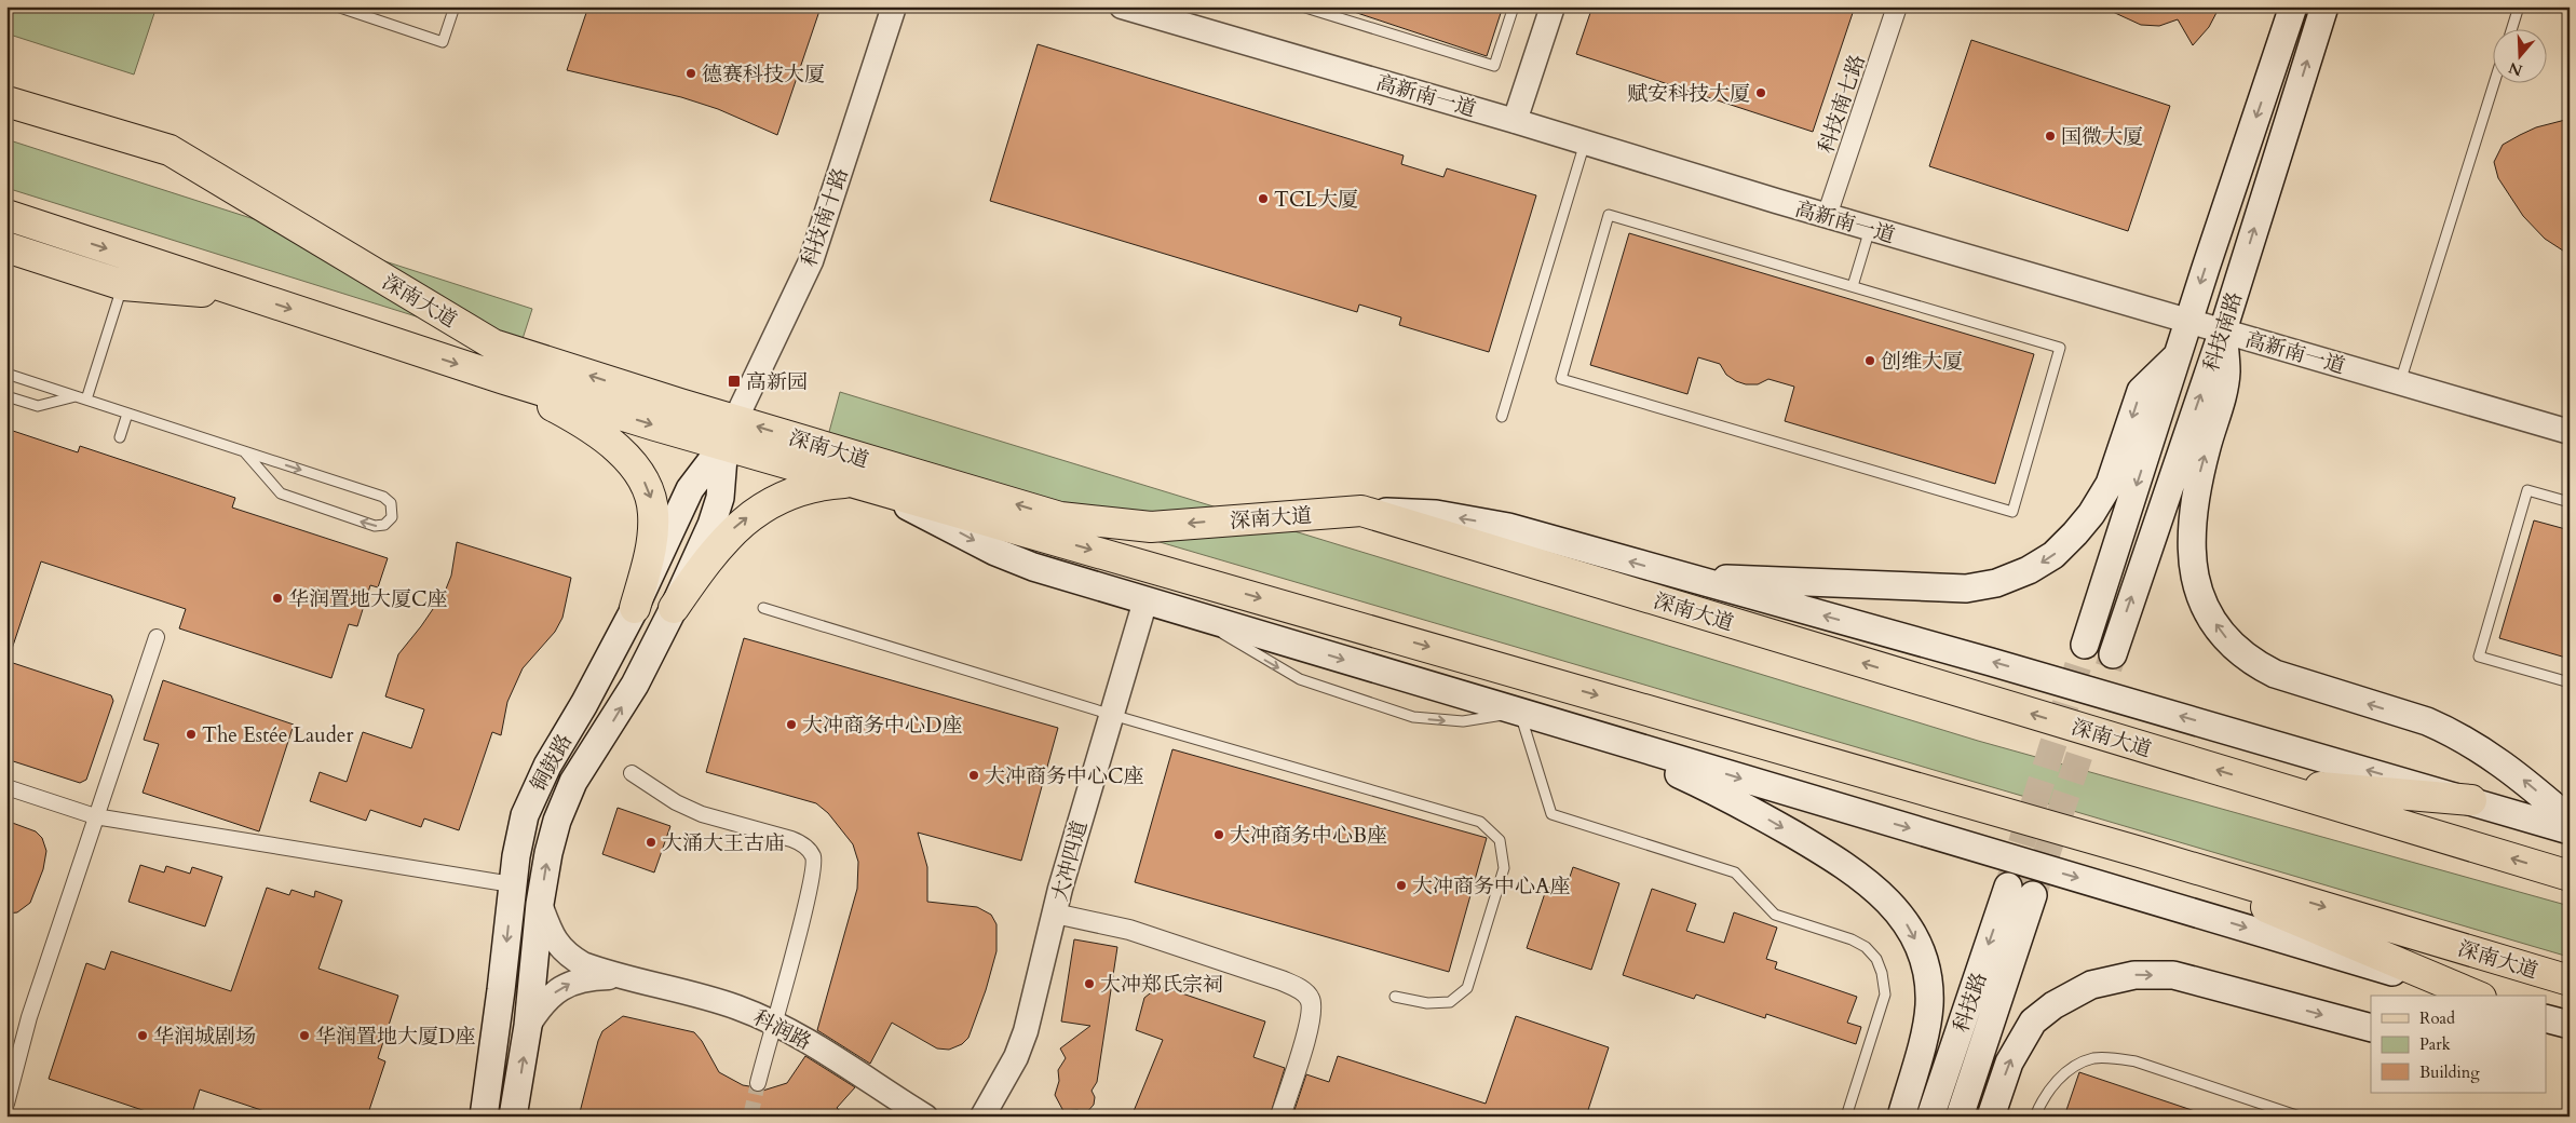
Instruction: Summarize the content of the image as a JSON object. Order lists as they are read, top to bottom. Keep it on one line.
{"streets":{"main road":["深南大道","科技南路","铜鼓路","科技路"],"street":["高新南一道","科技南七路","科技南十路","大冲四道","科润路"]},"crossings":[["高新南一道","科技南七路"],["高新南一道","科技南路"],["科技南十路","深南大道"],["科技南十路","铜鼓路"],["深南大道","铜鼓路"],["铜鼓路","科润路"]],"places":{"other":["德赛科技大厦","赋安科技大厦","国微大厦","TCL大厦","创维大厦","华润置地大厦C座","大冲商务中心D座","The Estée Lauder","大冲商务中心C座","大冲商务中心B座","大涌大王古庙","大冲商务中心A座","大冲郑氏宗祠","华润城剧场","华润置地大厦D座"],"transit":["高新园"]},"legend":["Road","Park","Building"],"north":"bottom"}
